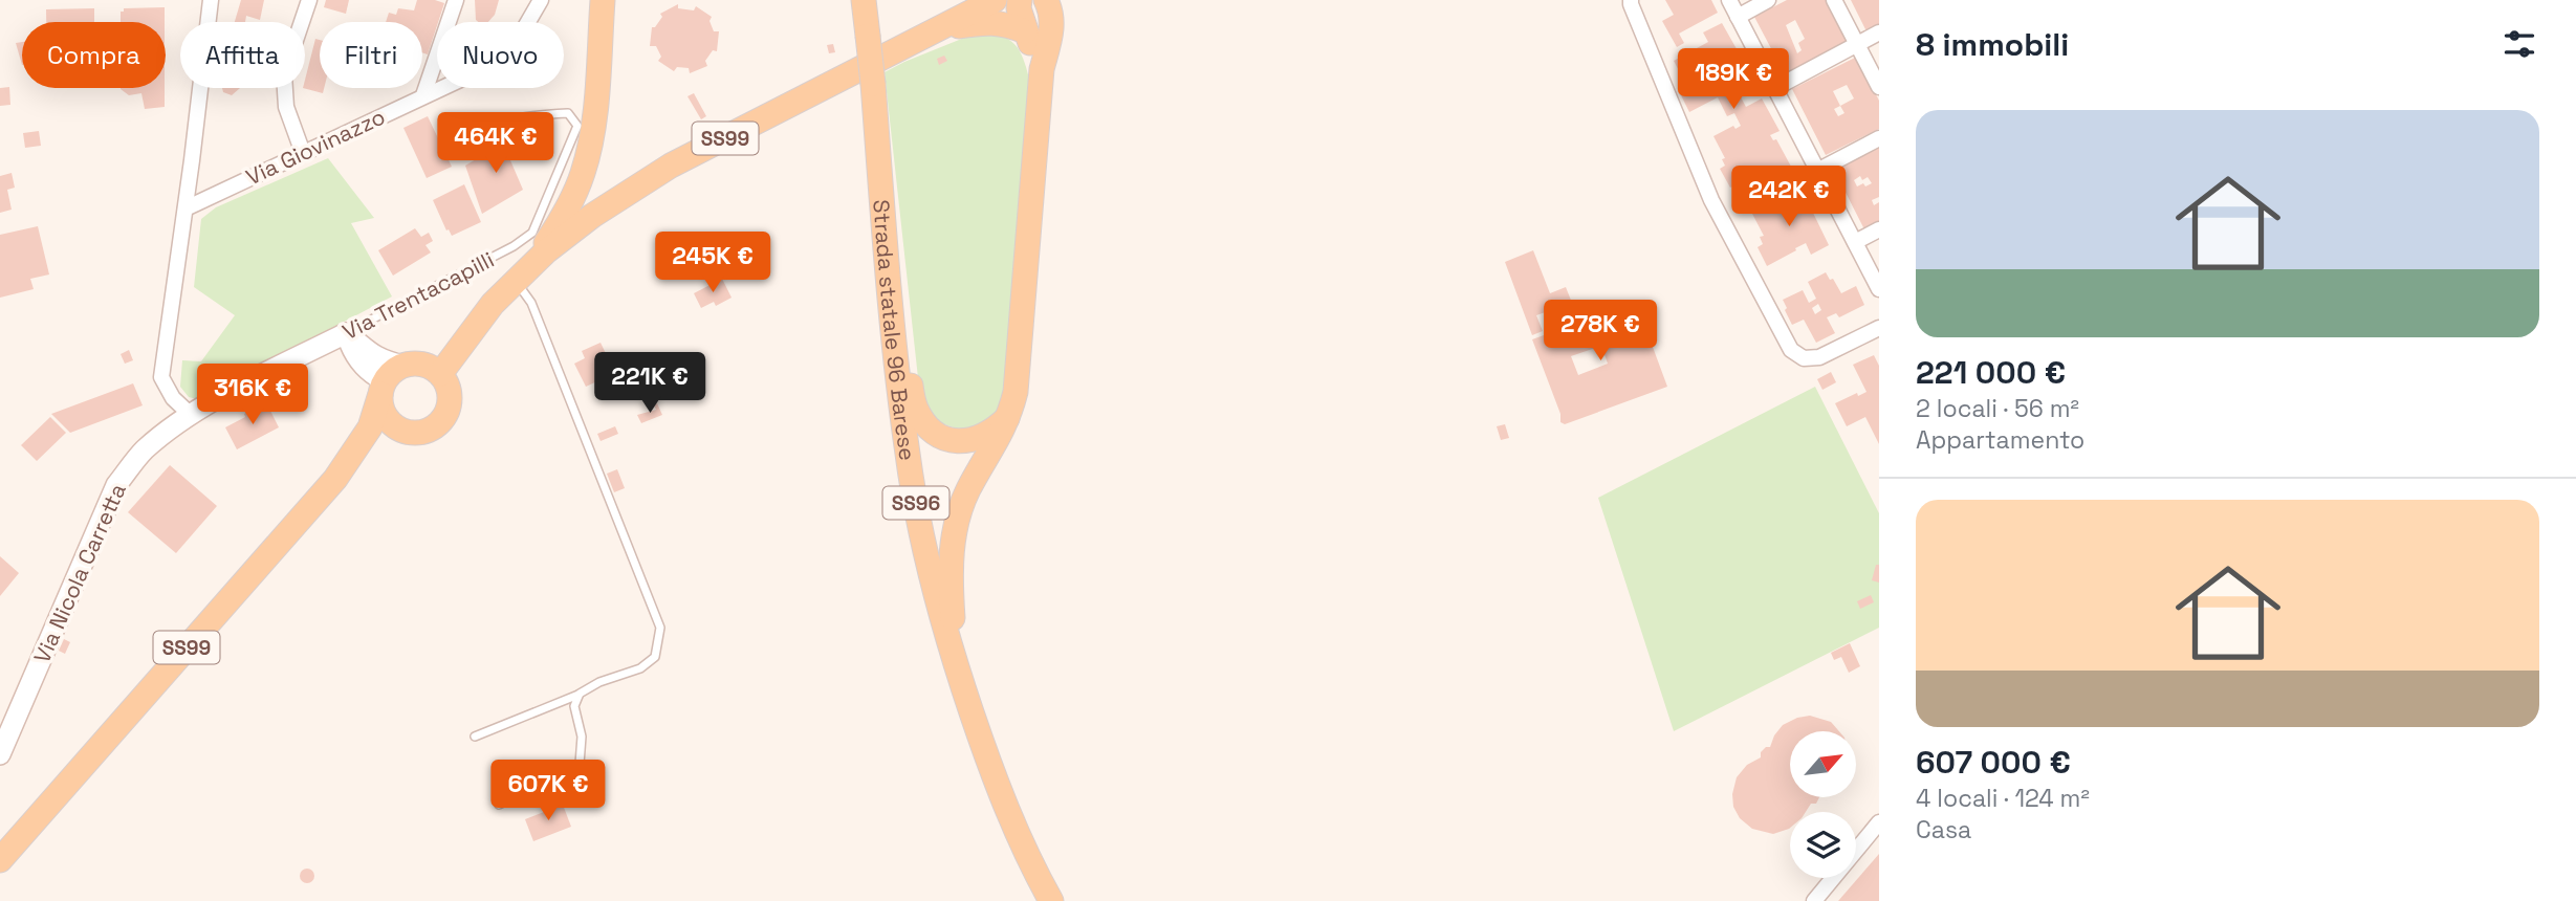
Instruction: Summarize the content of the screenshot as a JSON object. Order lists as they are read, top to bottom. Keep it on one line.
{"streets":{"main road":["SS99","Strada statale 96 Barese","SS96"],"street":["Via Giovinazzo","Via Trentacapilli","Via Nicola Carretta"]},"crossings":[["Via Trentacapilli","Via Nicola Carretta"]],"north":"top right","page":{"heading":"8 immobili","chip":["Compra","Affitta","Filtri","Nuovo"],"price":["189K €","464K €","242K €","245K €","278K €","221K €","316K €","607K €"],"list":[{"name":"221 000 €","note":"2 locali · 56 m² · Appartamento"},{"name":"607 000 €","note":"4 locali · 124 m² · Casa"}]}}
